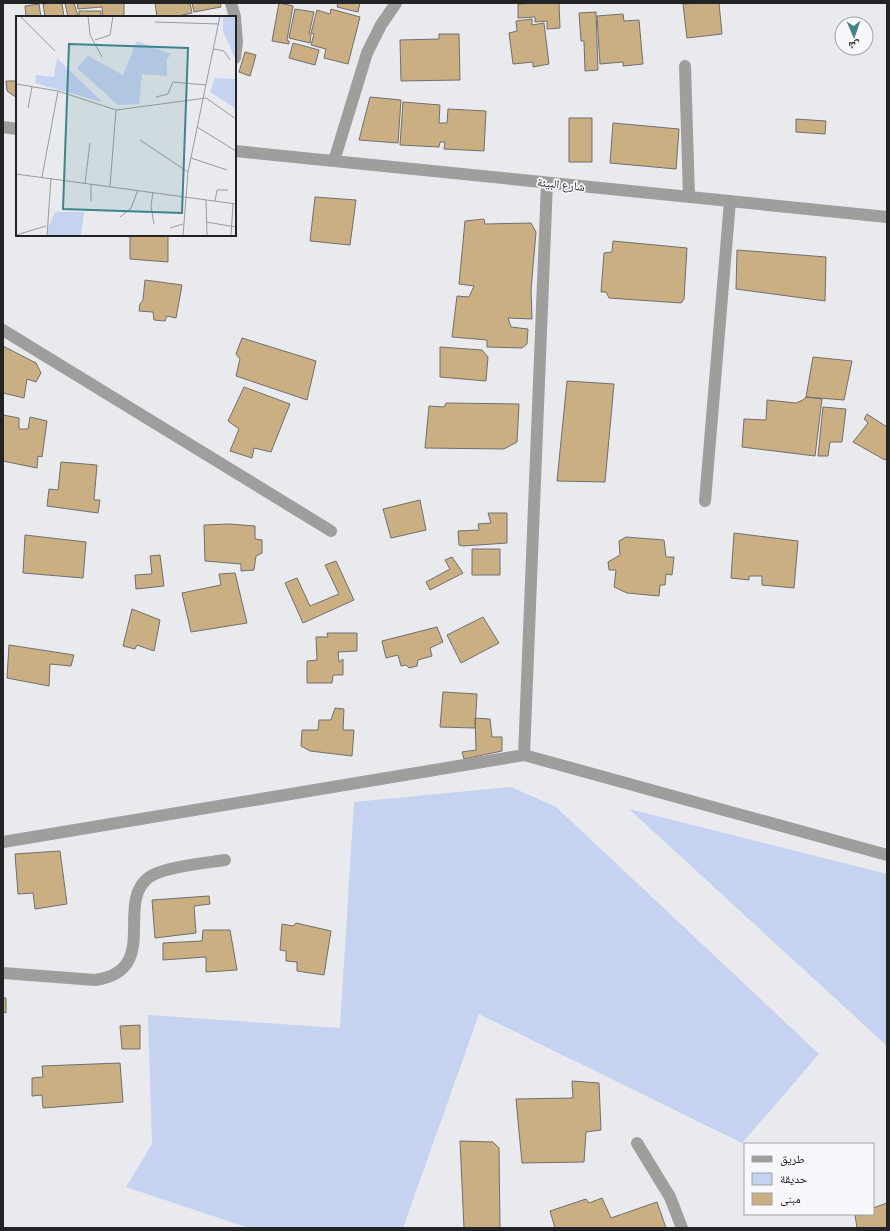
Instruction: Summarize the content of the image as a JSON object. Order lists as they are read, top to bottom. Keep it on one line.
{"streets":{"street":["شارع البيئة"]},"legend":["طريق","حديقة","مبنى"],"north":"bottom"}
